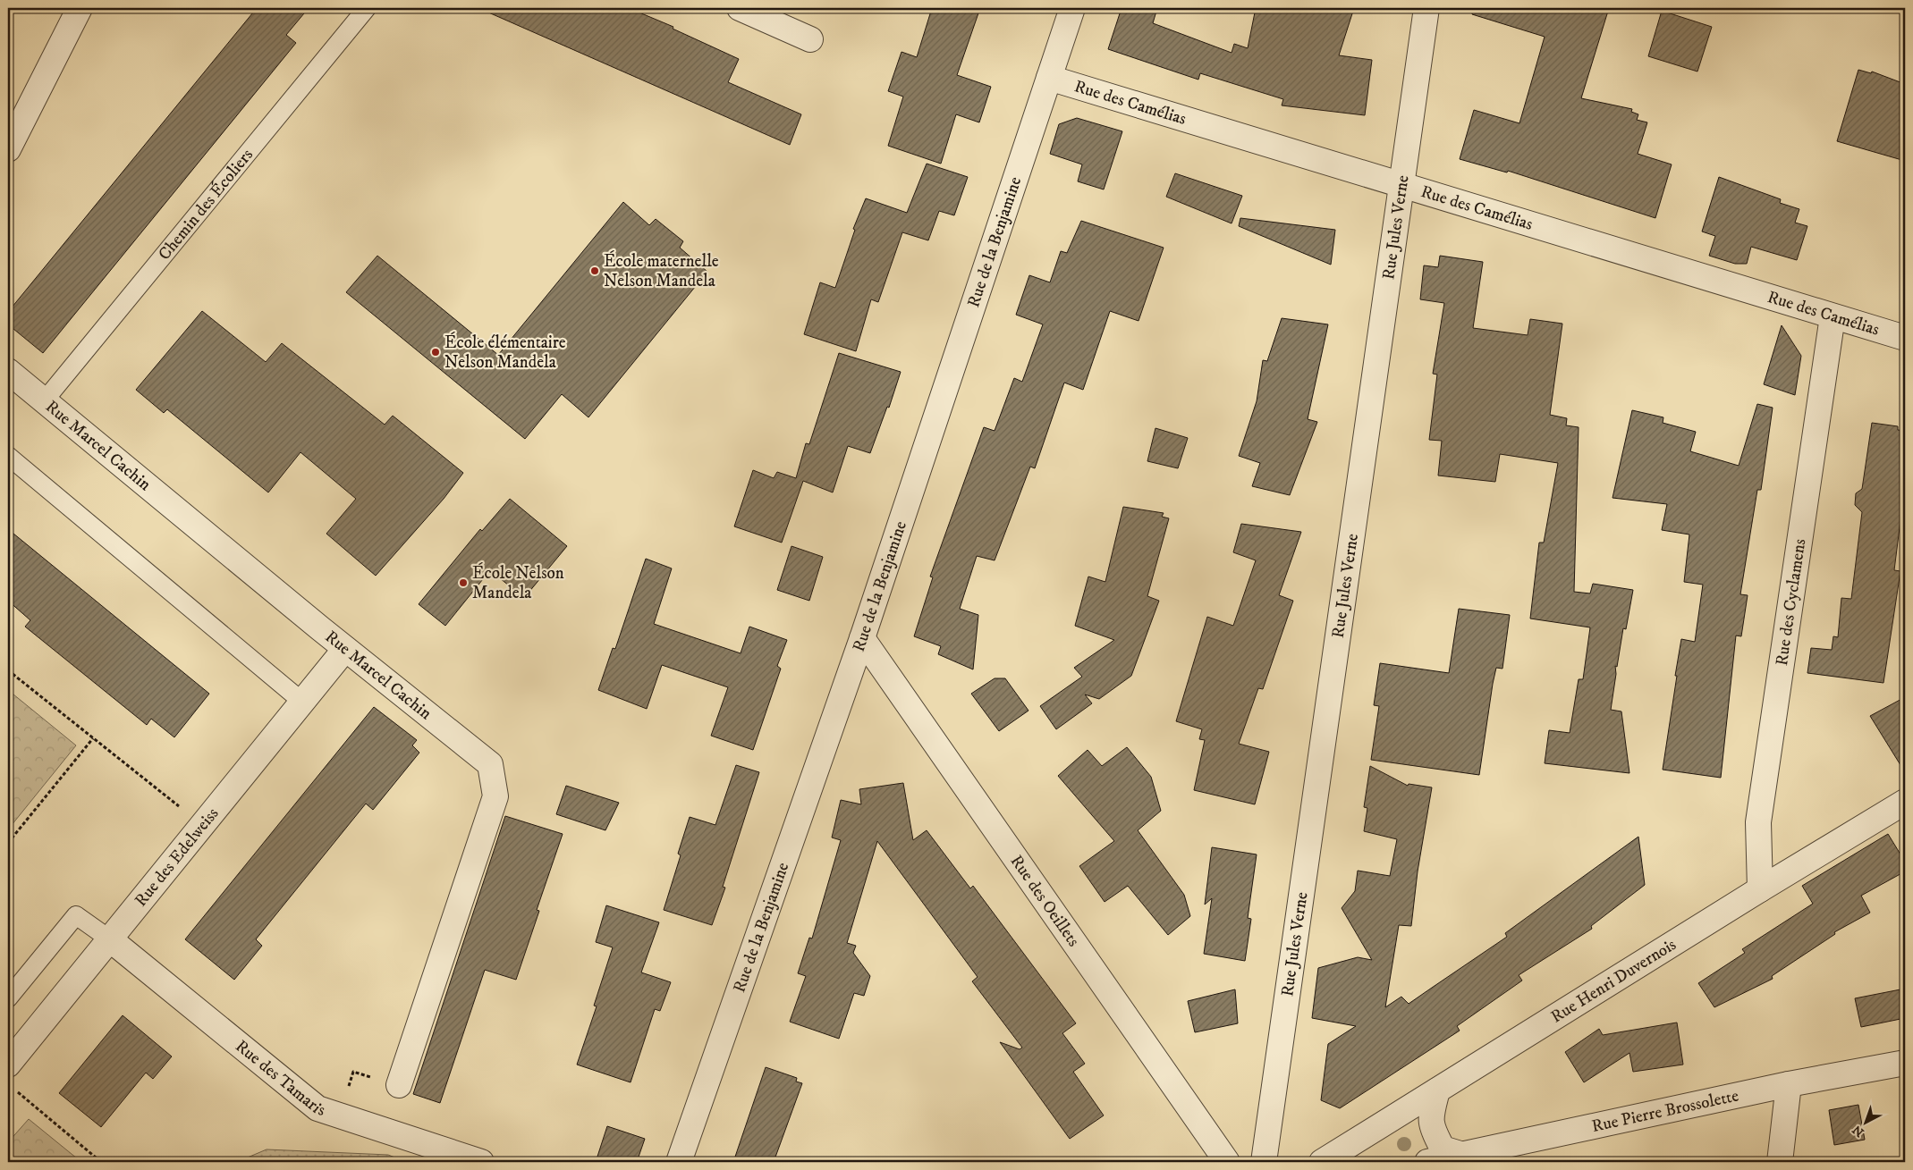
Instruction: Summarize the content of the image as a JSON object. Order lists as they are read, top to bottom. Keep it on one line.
{"streets":{"street":["Rue des Camélias","Rue Jules Verne","Rue de la Benjamine","Rue Marcel Cachin","Rue des Cyclamens","Rue des Edelweiss","Rue des Oeillets","Rue Henri Duvernois","Rue des Tamaris","Rue Pierre Brossolette"],"lane":["Chemin des Écoliers"]},"crossings":[["Rue des Camélias","Rue Jules Verne"],["Rue des Camélias","Rue de la Benjamine"],["Rue des Camélias","Rue des Cyclamens"],["Chemin des Écoliers","Rue Marcel Cachin"],["Rue de la Benjamine","Rue des Oeillets"],["Rue Marcel Cachin","Rue des Edelweiss"],["Rue des Cyclamens","Rue Henri Duvernois"],["Rue des Edelweiss","Rue des Tamaris"]],"places":["École maternelle Nelson Mandela","École élémentaire Nelson Mandela","École Nelson Mandela"],"north":"bottom left"}
